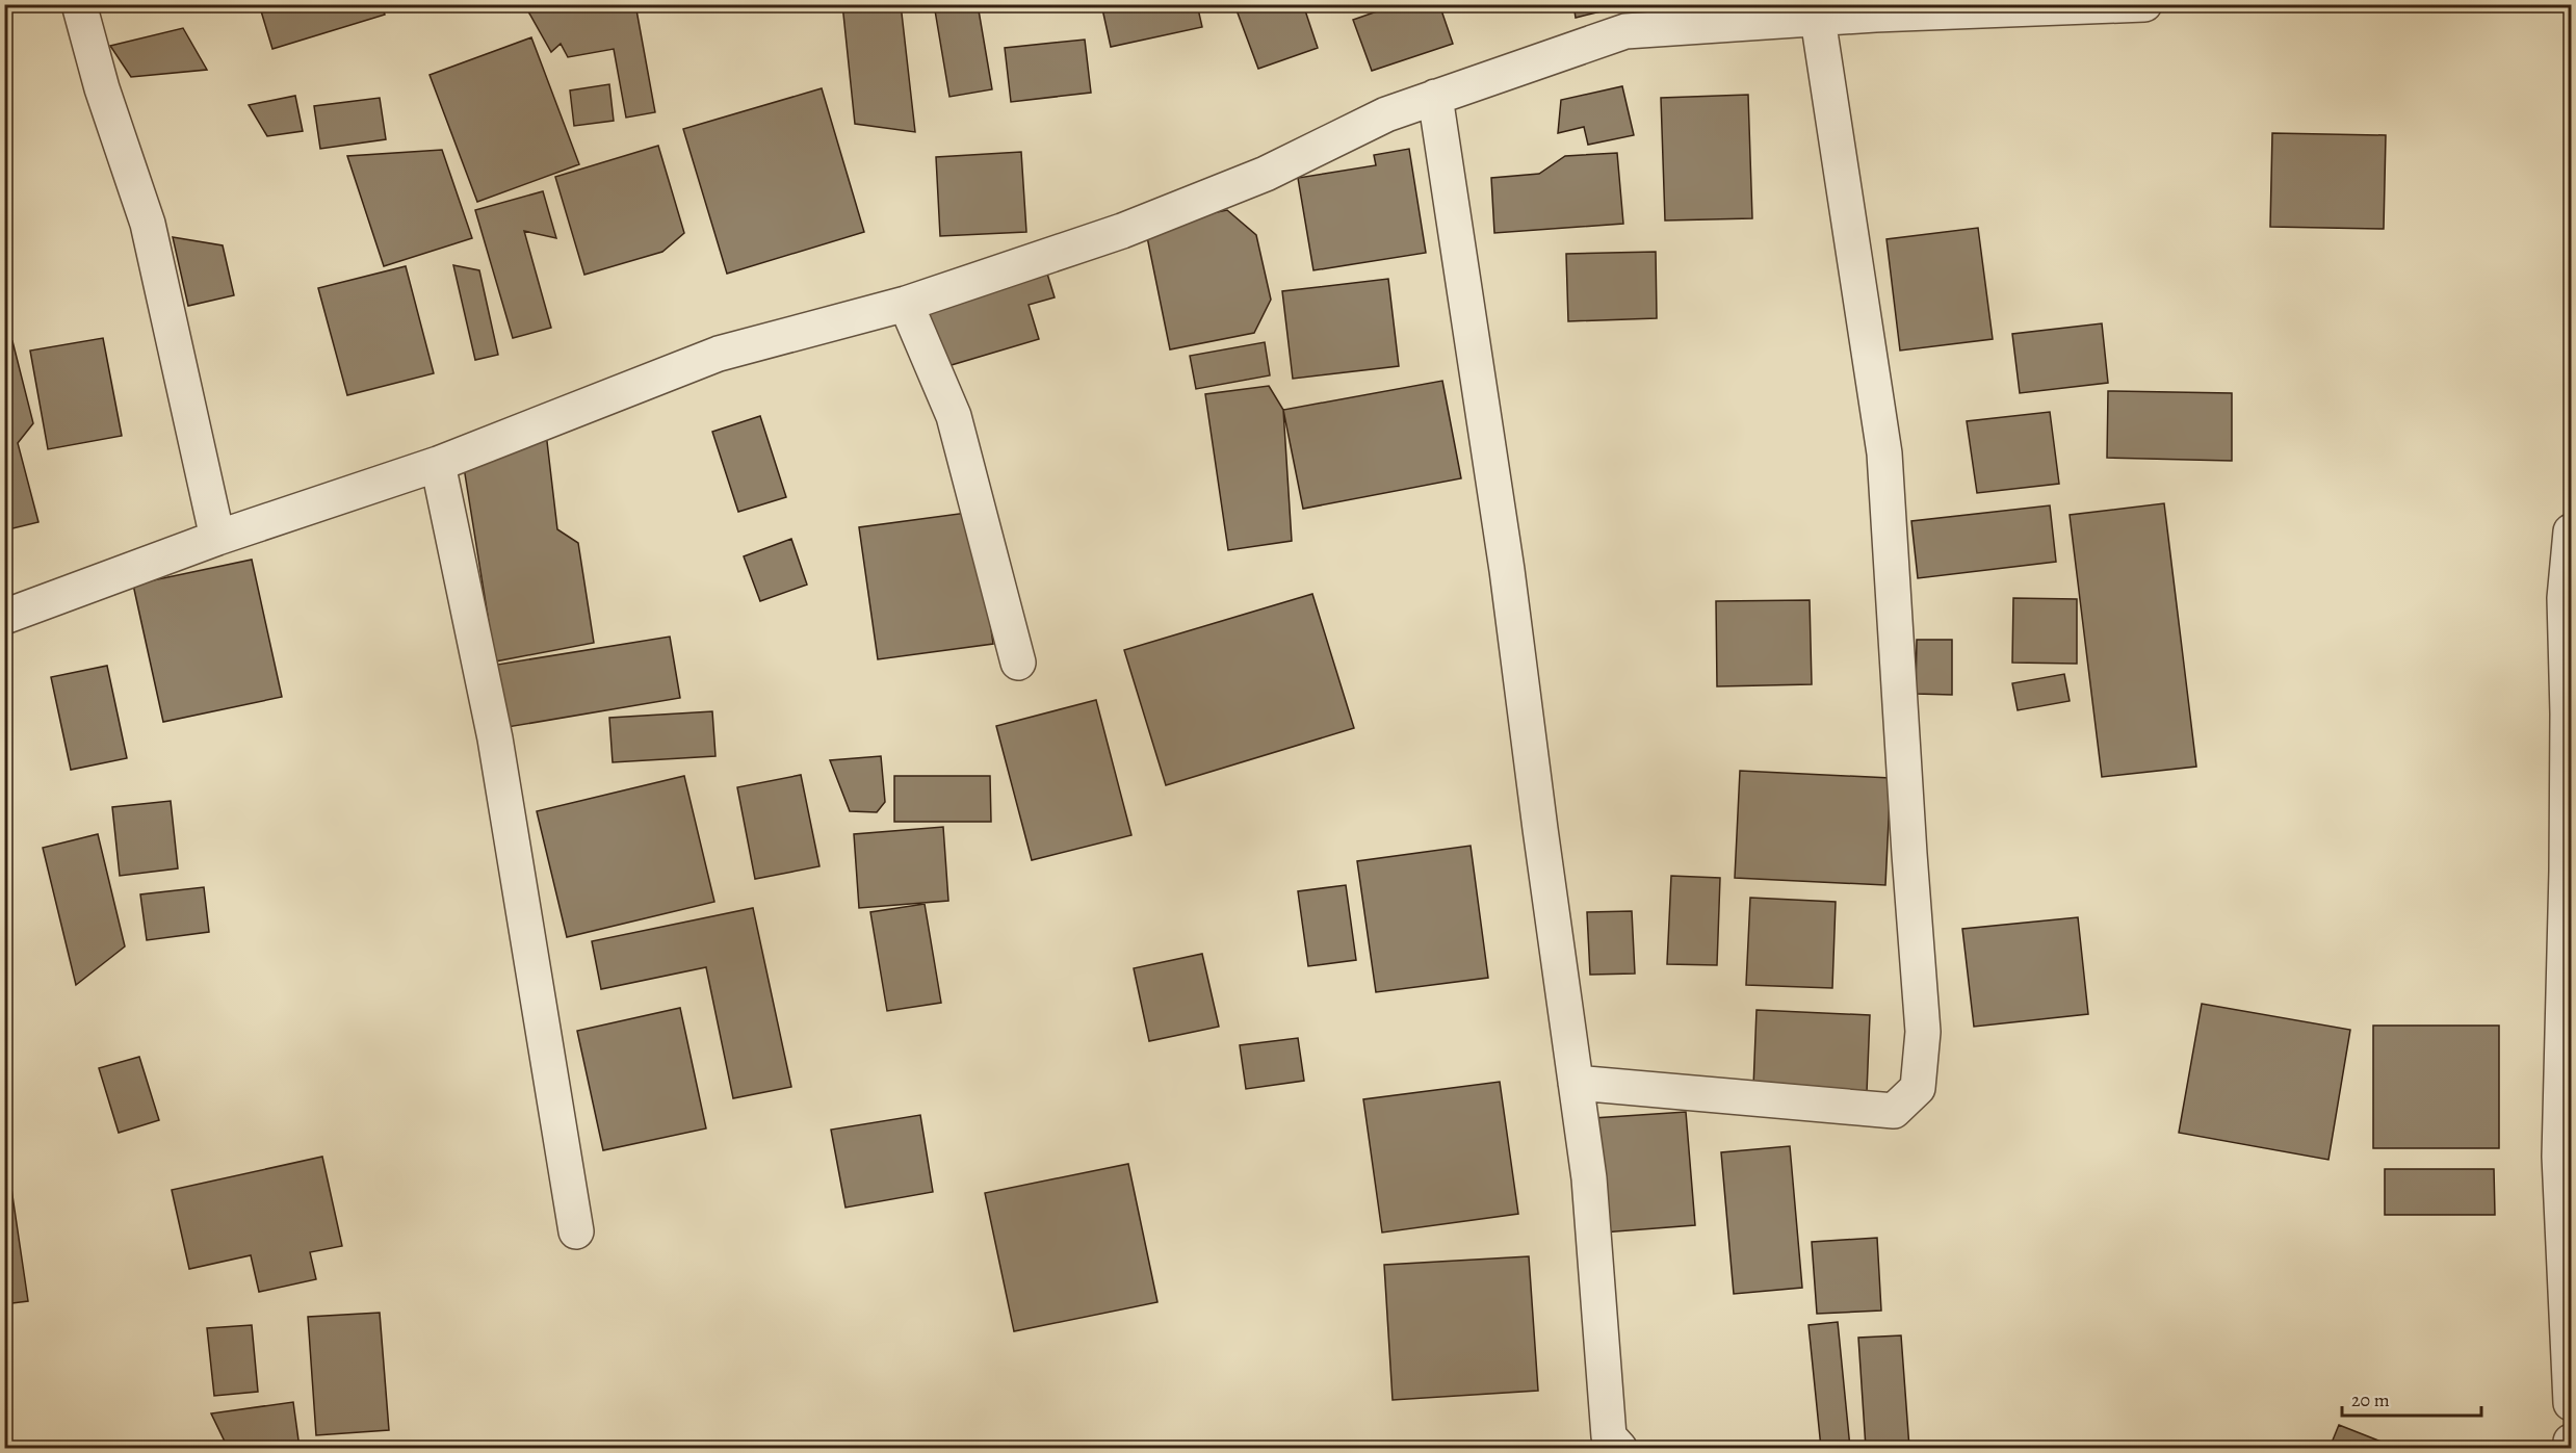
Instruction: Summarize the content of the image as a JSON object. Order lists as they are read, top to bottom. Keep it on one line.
{"scale_bar":"20 m"}
